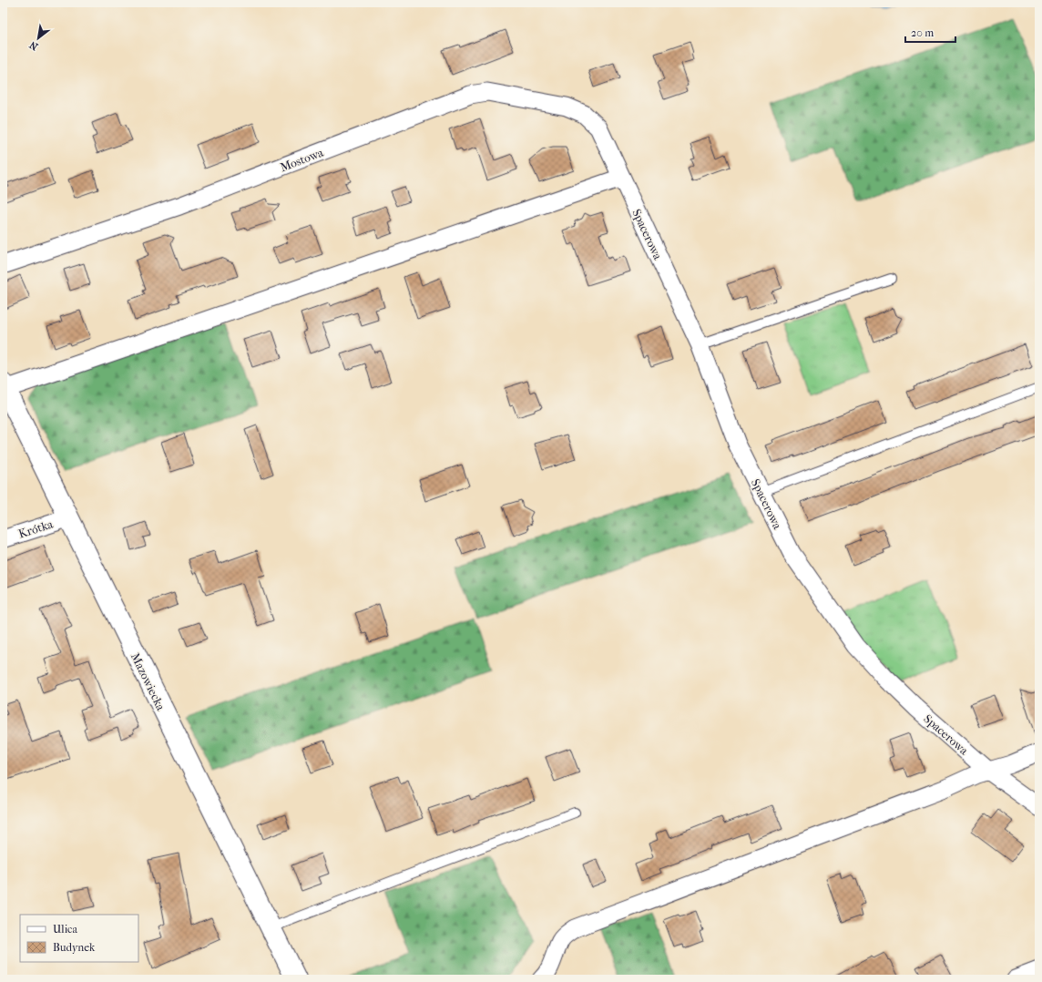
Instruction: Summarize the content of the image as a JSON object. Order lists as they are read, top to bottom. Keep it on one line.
{"streets":{"street":["Mostowa","Spacerowa","Krótka","Mazowiecka"]},"crossings":[["Mostowa","Spacerowa"],["Krótka","Mazowiecka"]],"legend":["Ulica","Budynek"],"scale_bar":"20 m","north":"bottom left"}
